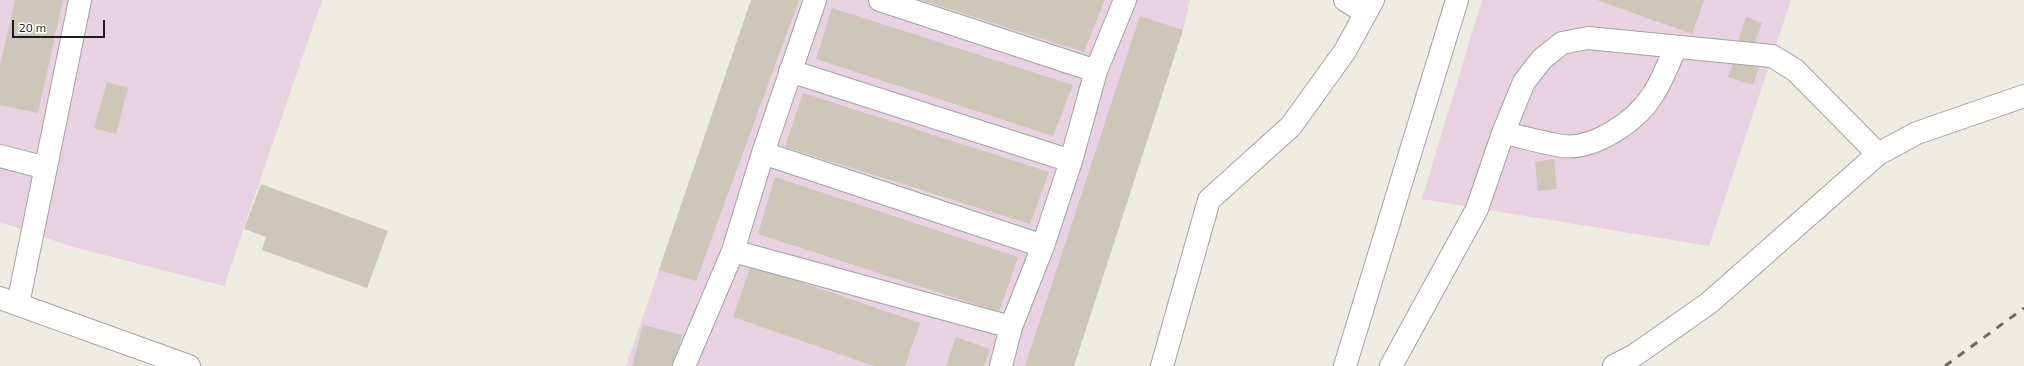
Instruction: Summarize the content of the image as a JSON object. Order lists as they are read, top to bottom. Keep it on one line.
{"scale_bar":"20 m"}
